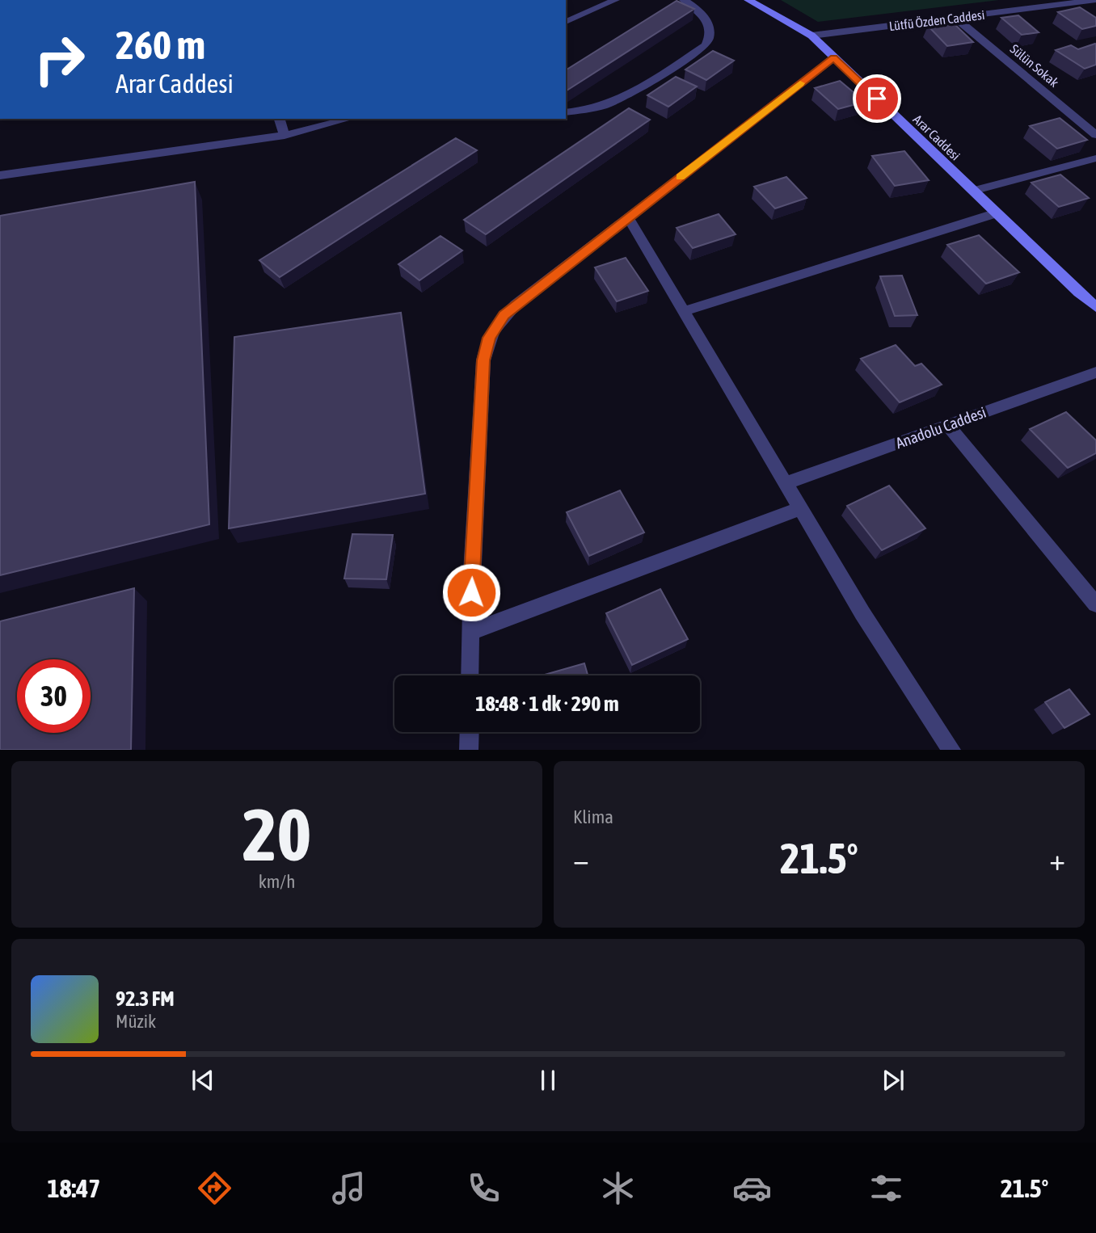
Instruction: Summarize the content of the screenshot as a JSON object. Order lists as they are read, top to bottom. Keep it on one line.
{"streets":{"street":["Lütfü Özden Caddesi","Sülün Sokak","Arar Caddesi","Anadolu Caddesi"]},"crossings":[["Lütfü Özden Caddesi","Sülün Sokak"],["Lütfü Özden Caddesi","Arar Caddesi"]],"page":{"turn":["260 m","Arar Caddesi"],"limit":"30","trip":"18:48 · 1 dk · 290 m","tile":[["20","km/h"],"Klima"],"heat":["−","21.5°","+"],"song":["92.3 FM","Müzik"],"tabs":["18:47","21.5°"]}}
